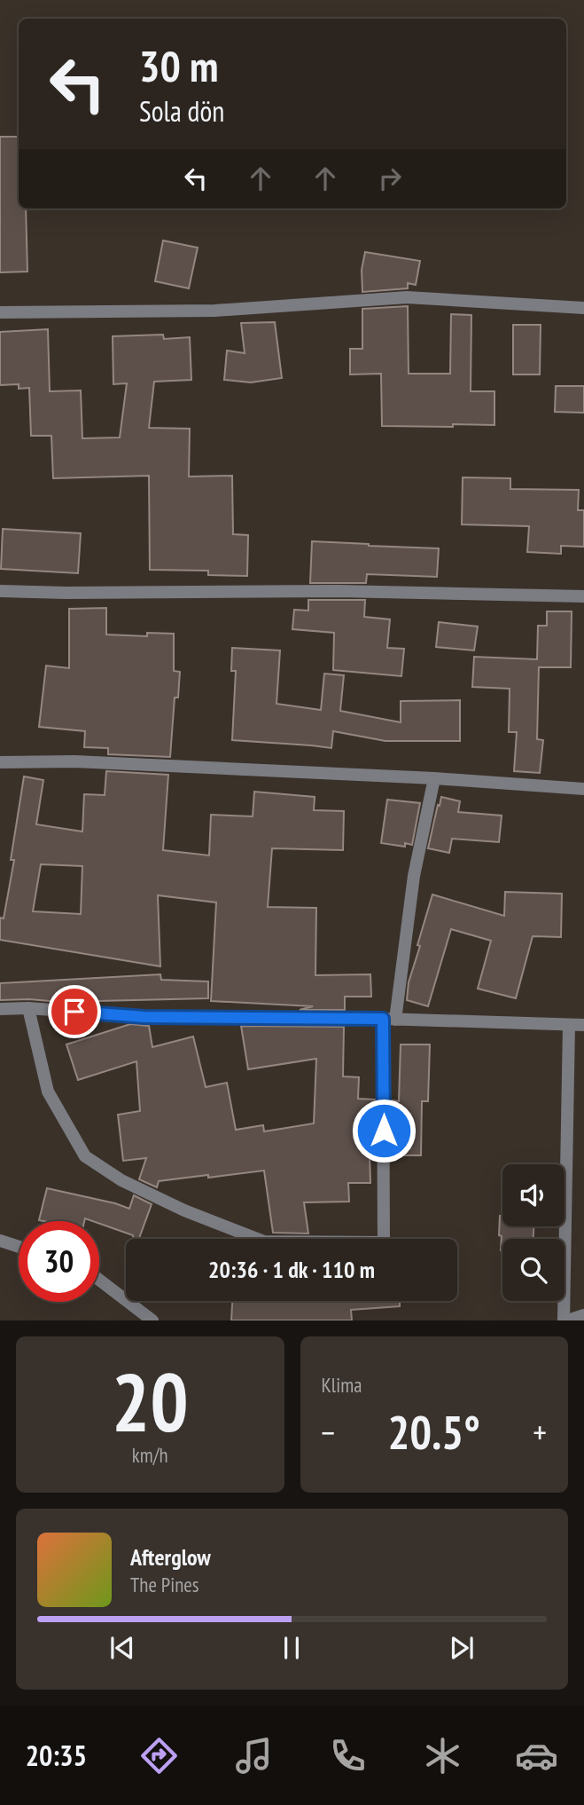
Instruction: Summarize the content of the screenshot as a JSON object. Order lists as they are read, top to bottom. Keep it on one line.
{"page":{"turn":["30 m","Sola dön"],"limit":"30","trip":"20:36 · 1 dk · 110 m","tile":[["20","km/h"],"Klima"],"heat":["−","20.5°","+"],"song":["Afterglow","The Pines"],"tabs":"20:35"}}
